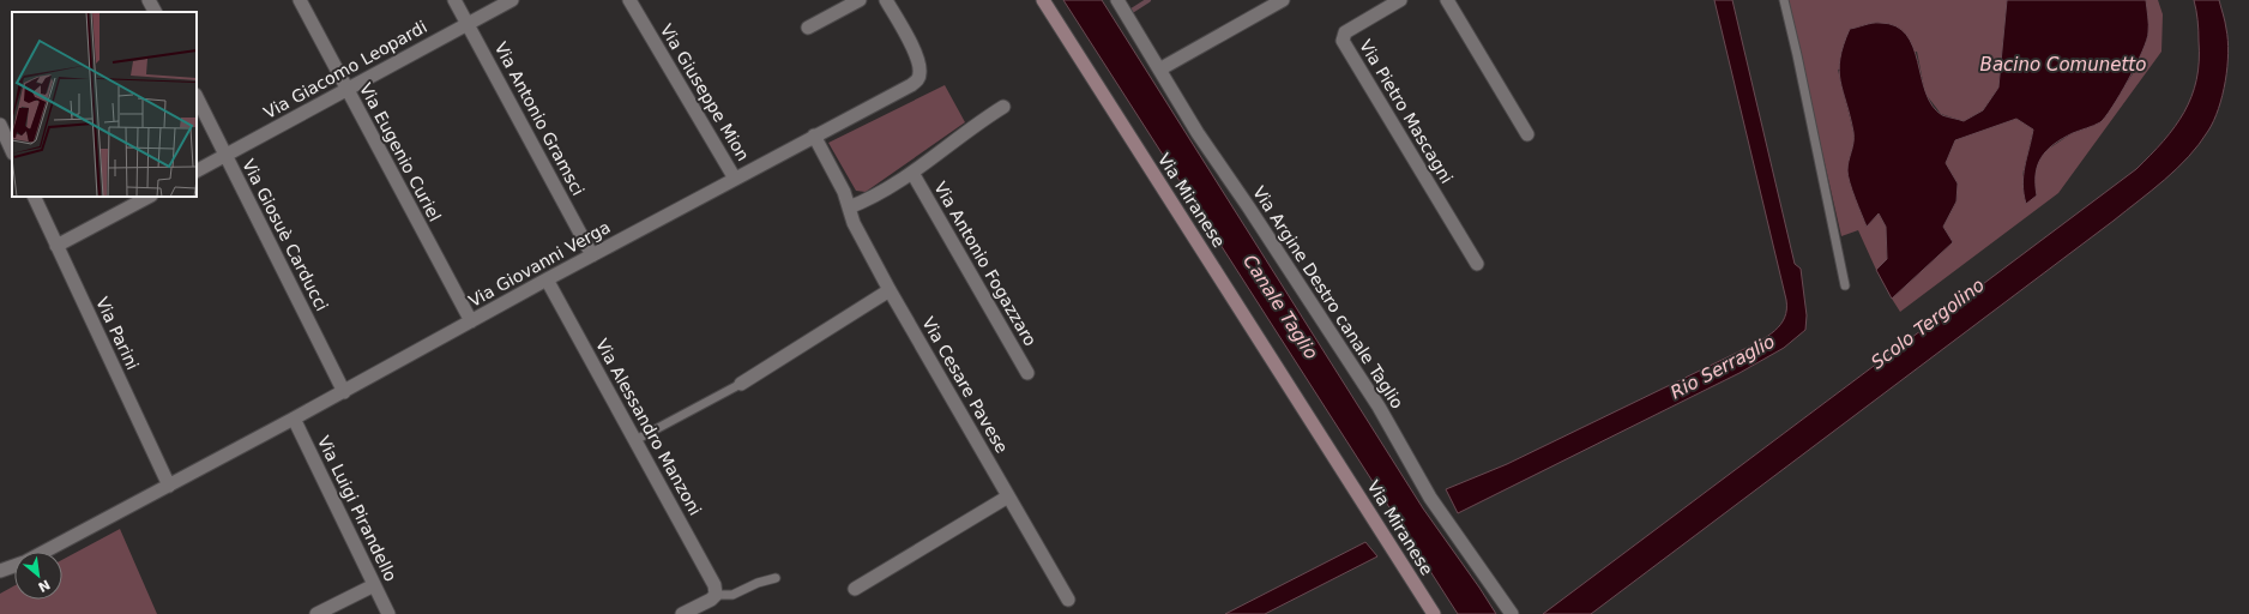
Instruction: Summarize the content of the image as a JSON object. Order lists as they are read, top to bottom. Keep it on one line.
{"streets":{"main road":["Via Miranese"],"street":["Via Giacomo Leopardi","Via Giuseppe Mion","Via Pietro Mascagni","Via Antonio Gramsci","Via Eugenio Curiel","Via Giosuè Carducci","Via Giovanni Verga","Via Antonio Fogazzaro","Via Argine Destro canale Taglio","Via Parini","Via Cesare Pavese","Via Alessandro Manzoni","Via Luigi Pirandello"]},"crossings":[["Via Giacomo Leopardi","Via Antonio Gramsci"],["Via Giacomo Leopardi","Via Eugenio Curiel"],["Via Giacomo Leopardi","Via Giosuè Carducci"],["Via Giuseppe Mion","Via Giovanni Verga"],["Via Antonio Gramsci","Via Giovanni Verga"],["Via Eugenio Curiel","Via Giovanni Verga"],["Via Giosuè Carducci","Via Giovanni Verga"],["Via Giovanni Verga","Via Parini"],["Via Giovanni Verga","Via Cesare Pavese"],["Via Giovanni Verga","Via Alessandro Manzoni"],["Via Giovanni Verga","Via Luigi Pirandello"],["Via Antonio Fogazzaro","Via Cesare Pavese"]],"water":["Bacino Comunetto","Canale Taglio","Scolo Tergolino","Rio Serraglio"],"north":"bottom right"}
